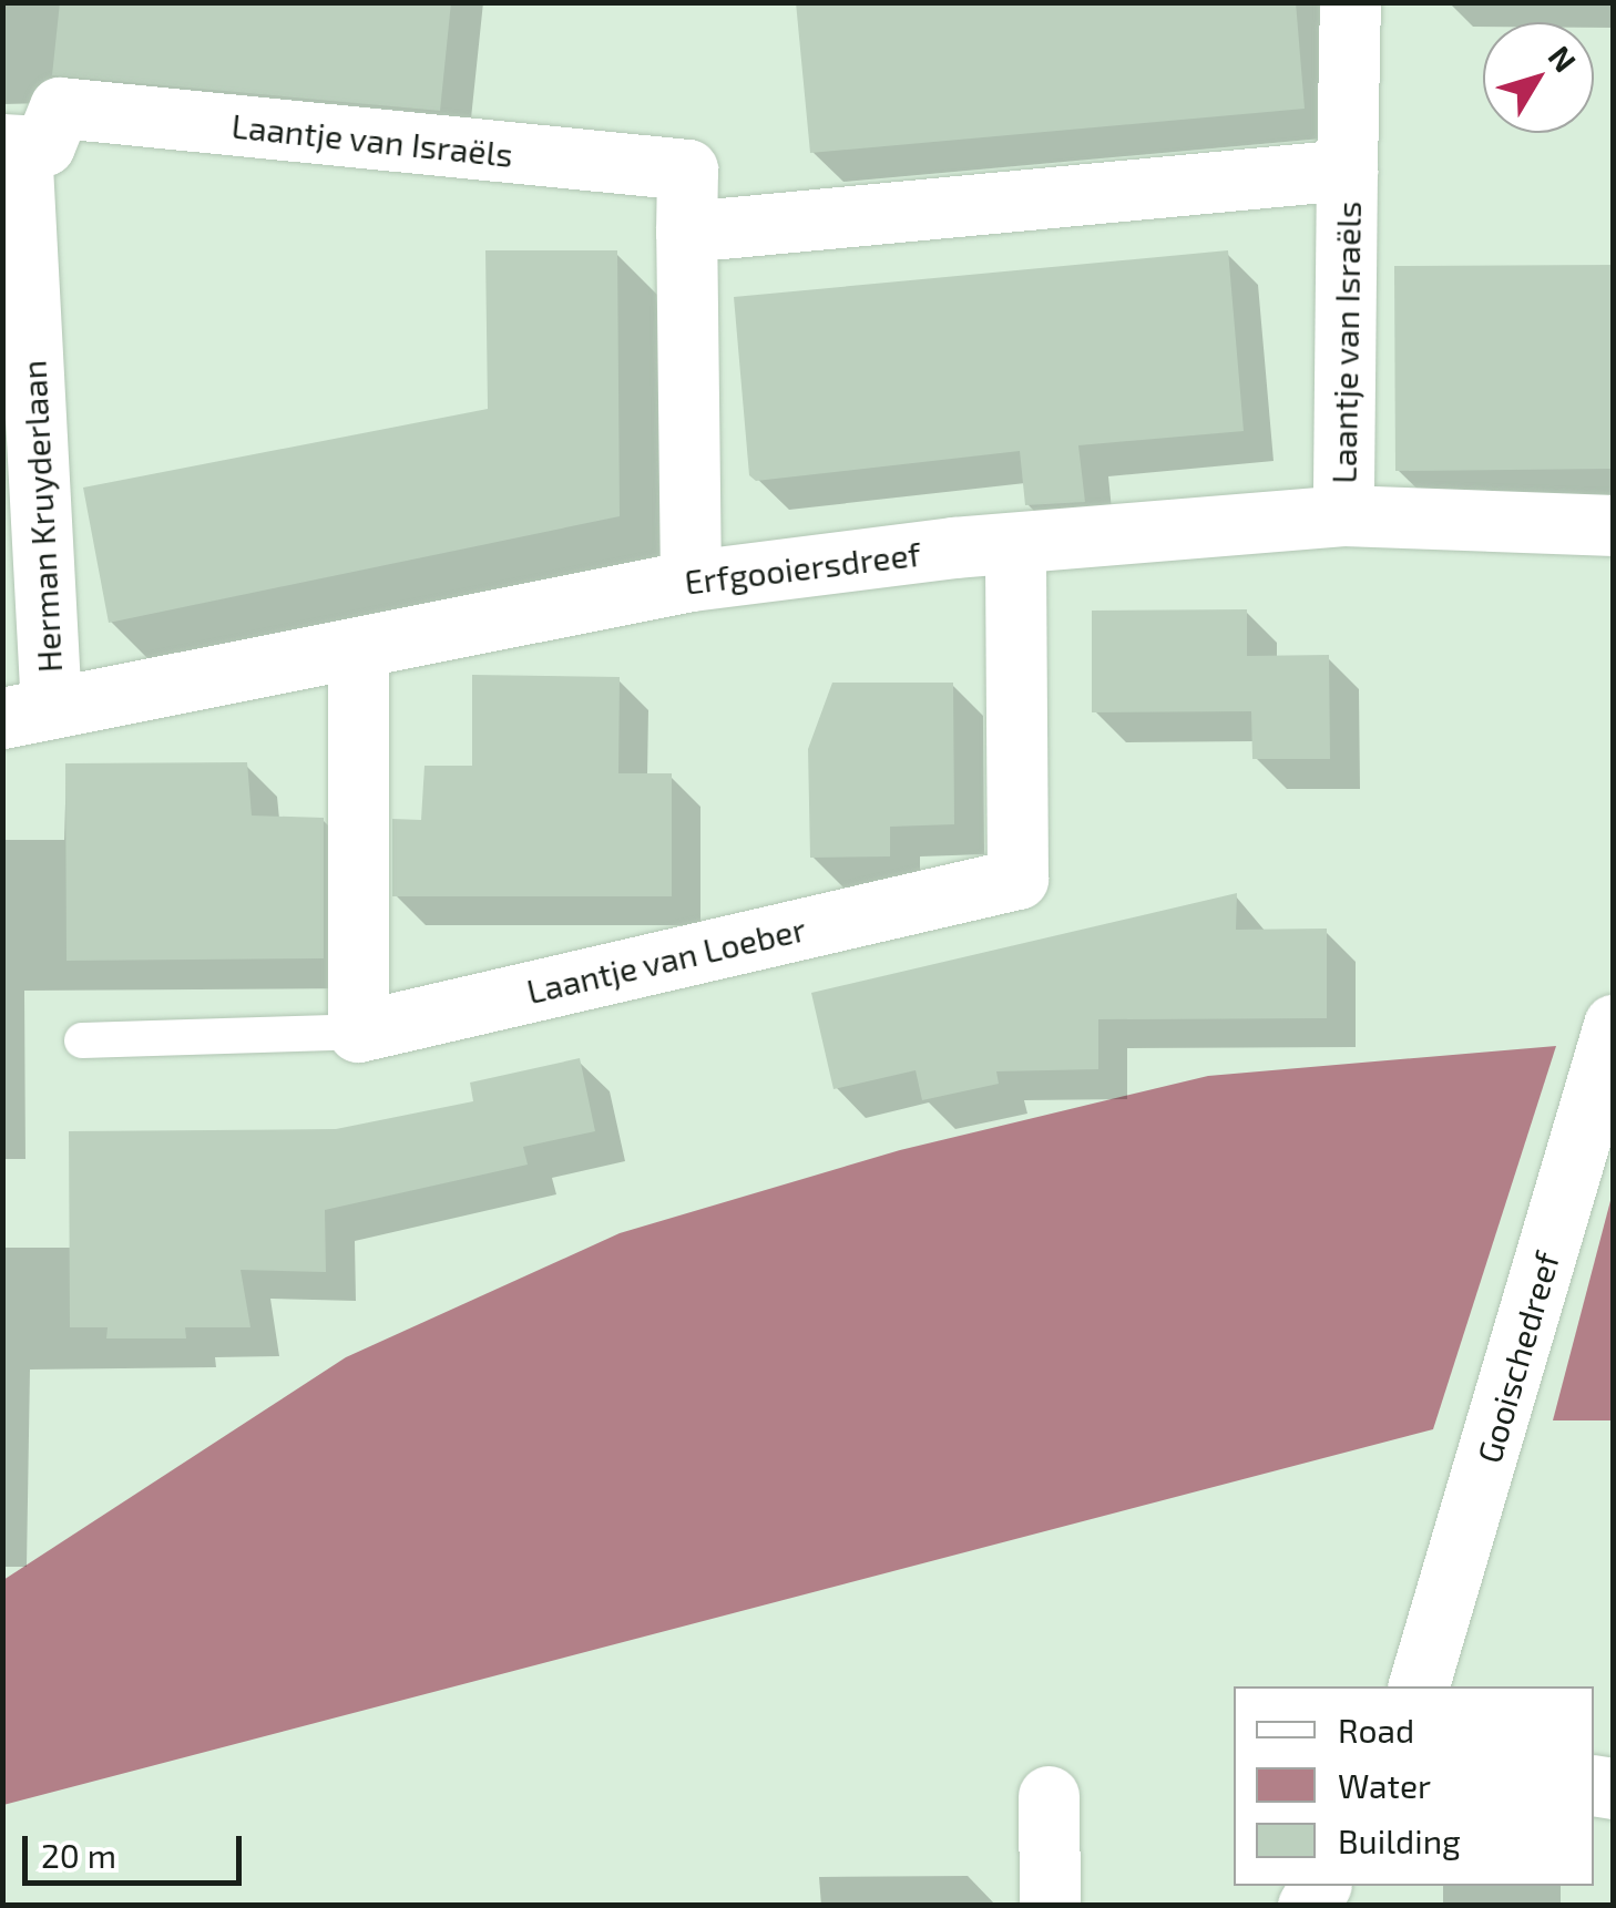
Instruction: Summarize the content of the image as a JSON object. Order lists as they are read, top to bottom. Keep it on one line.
{"streets":{"street":["Laantje van Israëls","Herman Kruyderlaan","Erfgooiersdreef","Laantje van Loeber","Gooischedreef"]},"crossings":[["Laantje van Israëls","Herman Kruyderlaan"],["Laantje van Israëls","Erfgooiersdreef"],["Herman Kruyderlaan","Erfgooiersdreef"],["Erfgooiersdreef","Laantje van Loeber"]],"legend":["Road","Water","Building"],"scale_bar":"20 m","north":"top right"}
